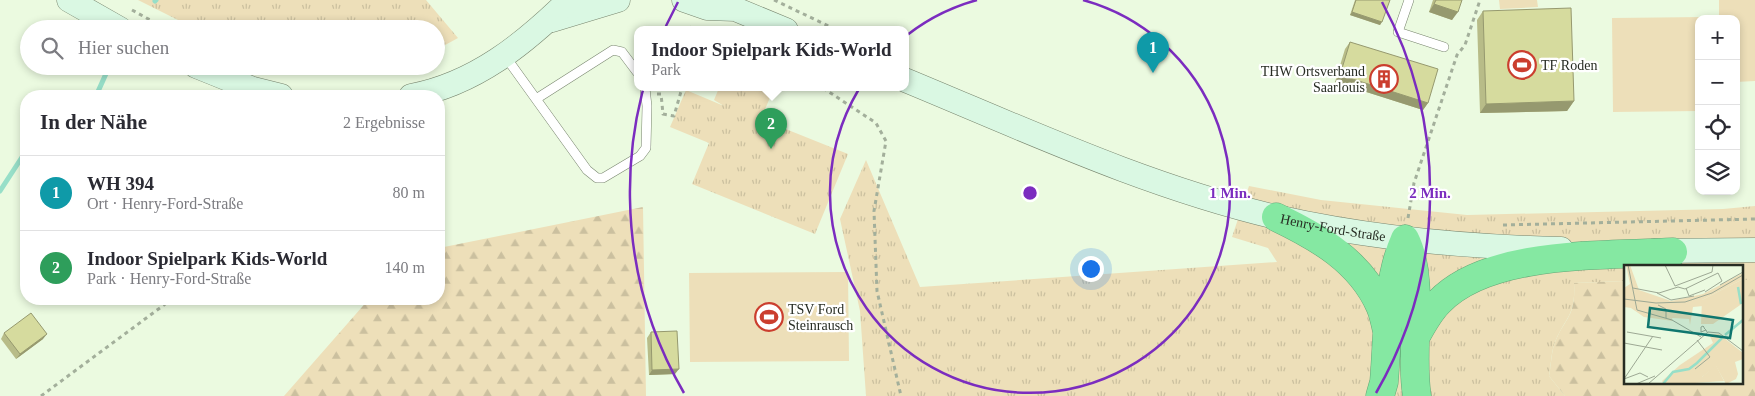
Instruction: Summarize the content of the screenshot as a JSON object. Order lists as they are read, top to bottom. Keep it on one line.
{"streets":{"street":["Henry-Ford-Straße"]},"places":{"sports":["TF Roden","TSV Ford Steinrausch"],"building":["THW Ortsverband Saarlouis"]},"page":{"map_buttons":["+","−"],"search":"Hier suchen","popup":["Indoor Spielpark Kids-World","Park"],"pins":["1","2"],"heading":["In der Nähe","2 Ergebnisse"],"list":[{"mark":"1","name":"WH 394","note":"Ort · Henry-Ford-Straße","value":"80 m"},{"mark":"2","name":"Indoor Spielpark Kids-World","note":"Park · Henry-Ford-Straße","value":"140 m"}]},"rings":["1 Min.","2 Min."]}
